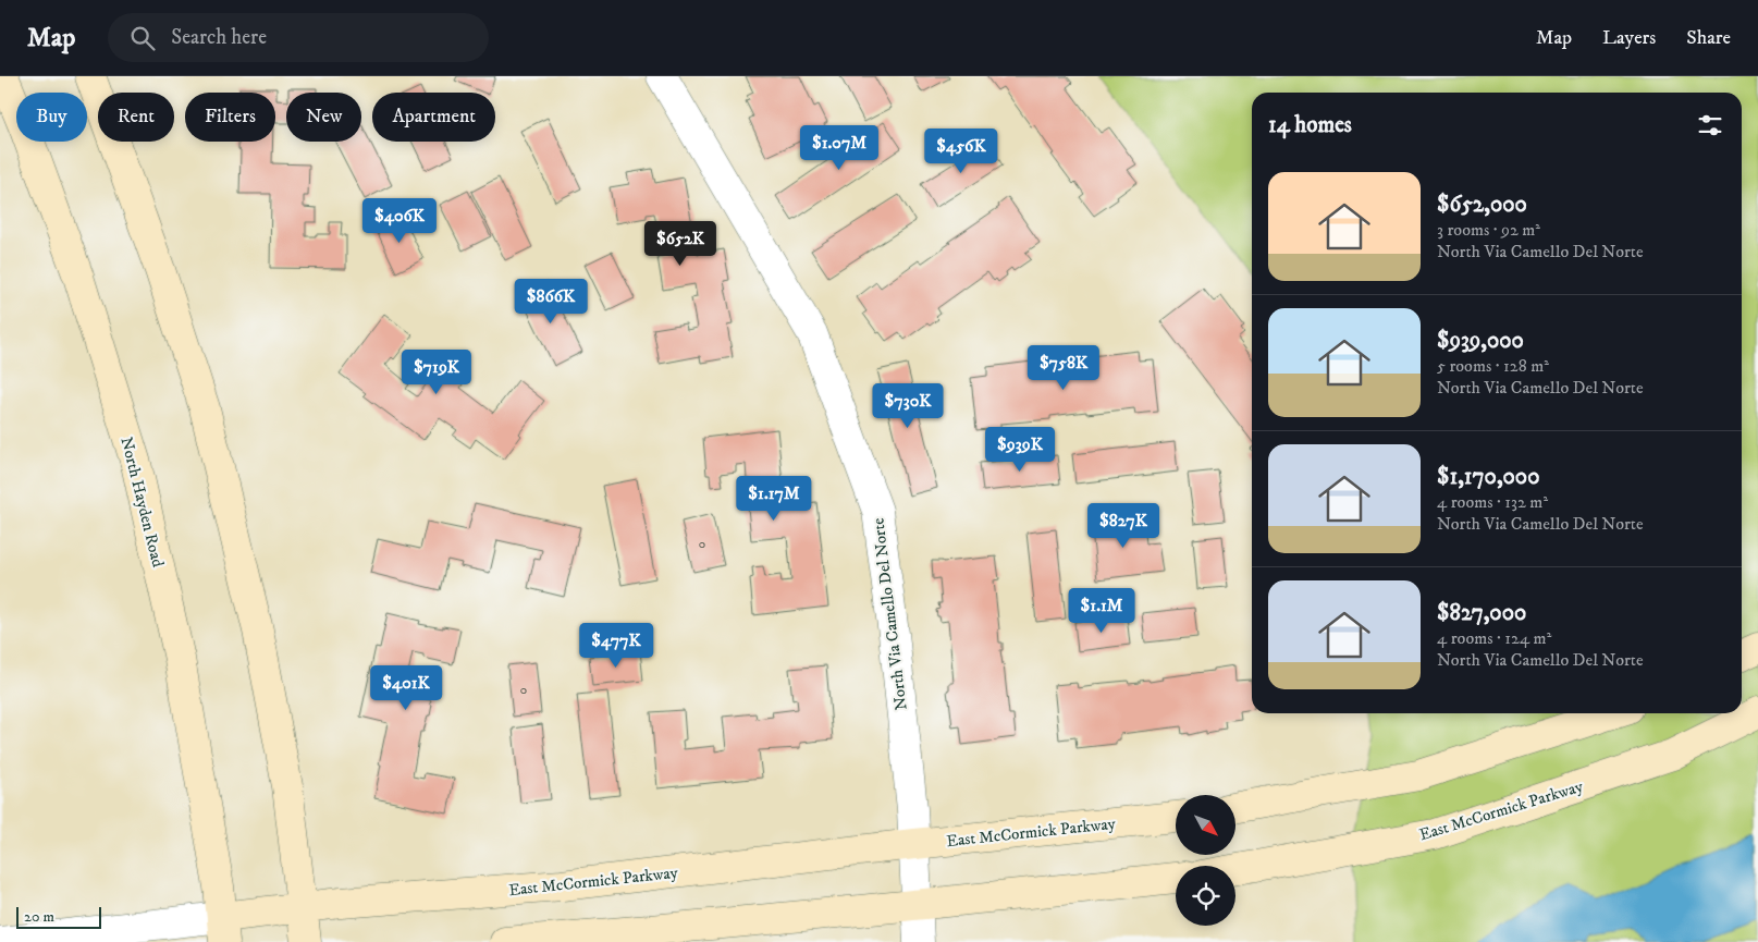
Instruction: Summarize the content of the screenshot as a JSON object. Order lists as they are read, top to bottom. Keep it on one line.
{"streets":{"main road":["North Hayden Road","East McCormick Parkway"],"street":["North Via Camello Del Norte"]},"crossings":[["North Hayden Road","East McCormick Parkway"],["North Via Camello Del Norte","East McCormick Parkway"]],"house_numbers":["0","0"],"scale_bar":"20 m","north":"bottom right","page":{"header":"Map","search":"Search here","nav":["Map","Layers","Share"],"chip":["Buy","Rent","Filters","New","Apartment"],"heading":"14 homes","price":["$1.07M","$456K","$406K","$652K","$866K","$758K","$719K","$730K","$939K","$1.17M","$827K","$1.1M","$477K","$401K"],"list":[{"name":"$652,000","note":"3 rooms · 92 m² · North Via Camello Del Norte"},{"name":"$939,000","note":"5 rooms · 128 m² · North Via Camello Del Norte"},{"name":"$1,170,000","note":"4 rooms · 132 m² · North Via Camello Del Norte"},{"name":"$827,000","note":"4 rooms · 124 m² · North Via Camello Del Norte"}],"scale":"20 m"}}
